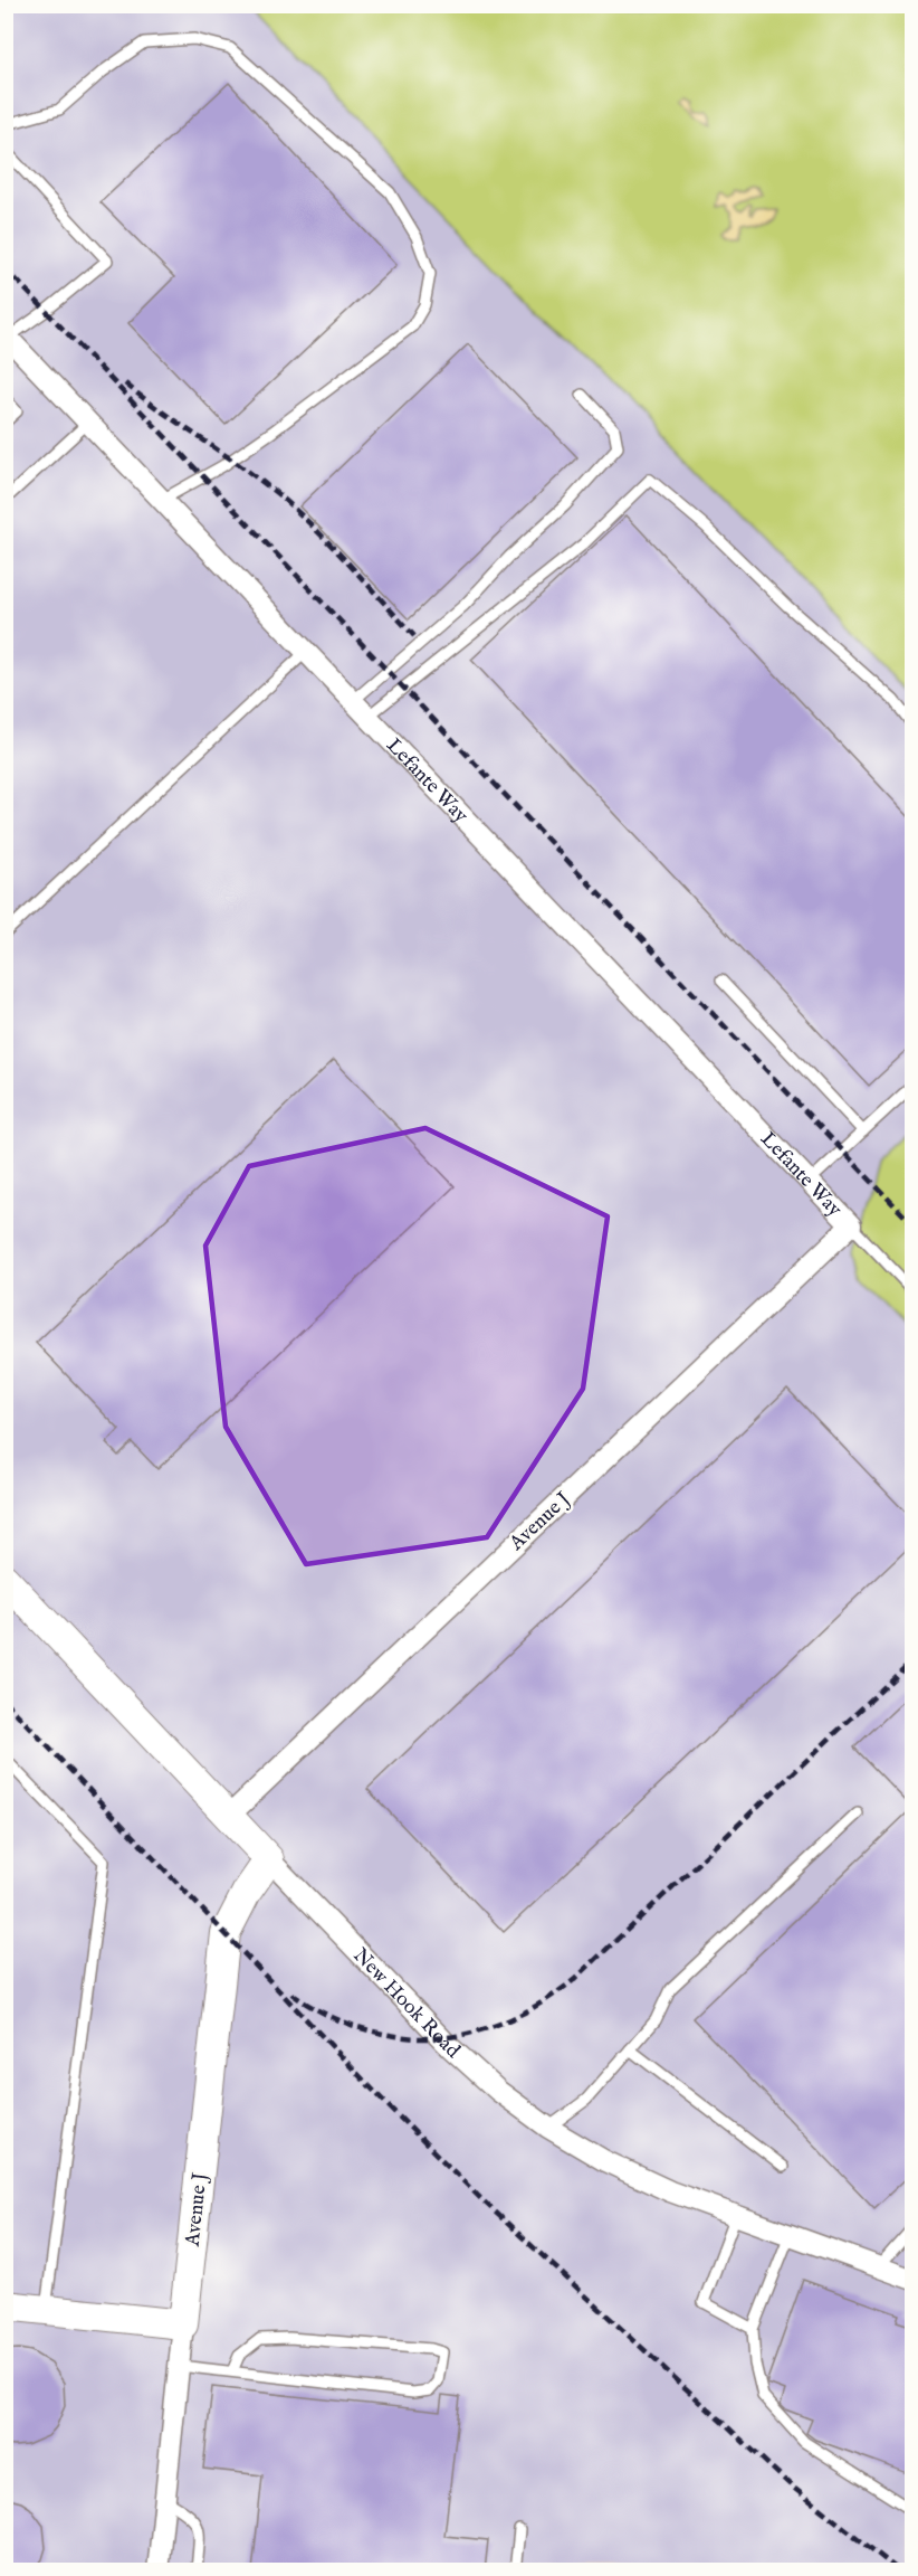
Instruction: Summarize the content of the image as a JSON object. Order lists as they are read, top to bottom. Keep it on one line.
{"streets":{"street":["Lefante Way","Avenue J","New Hook Road"]},"crossings":[["Lefante Way","Avenue J"],["Avenue J","New Hook Road"]]}
